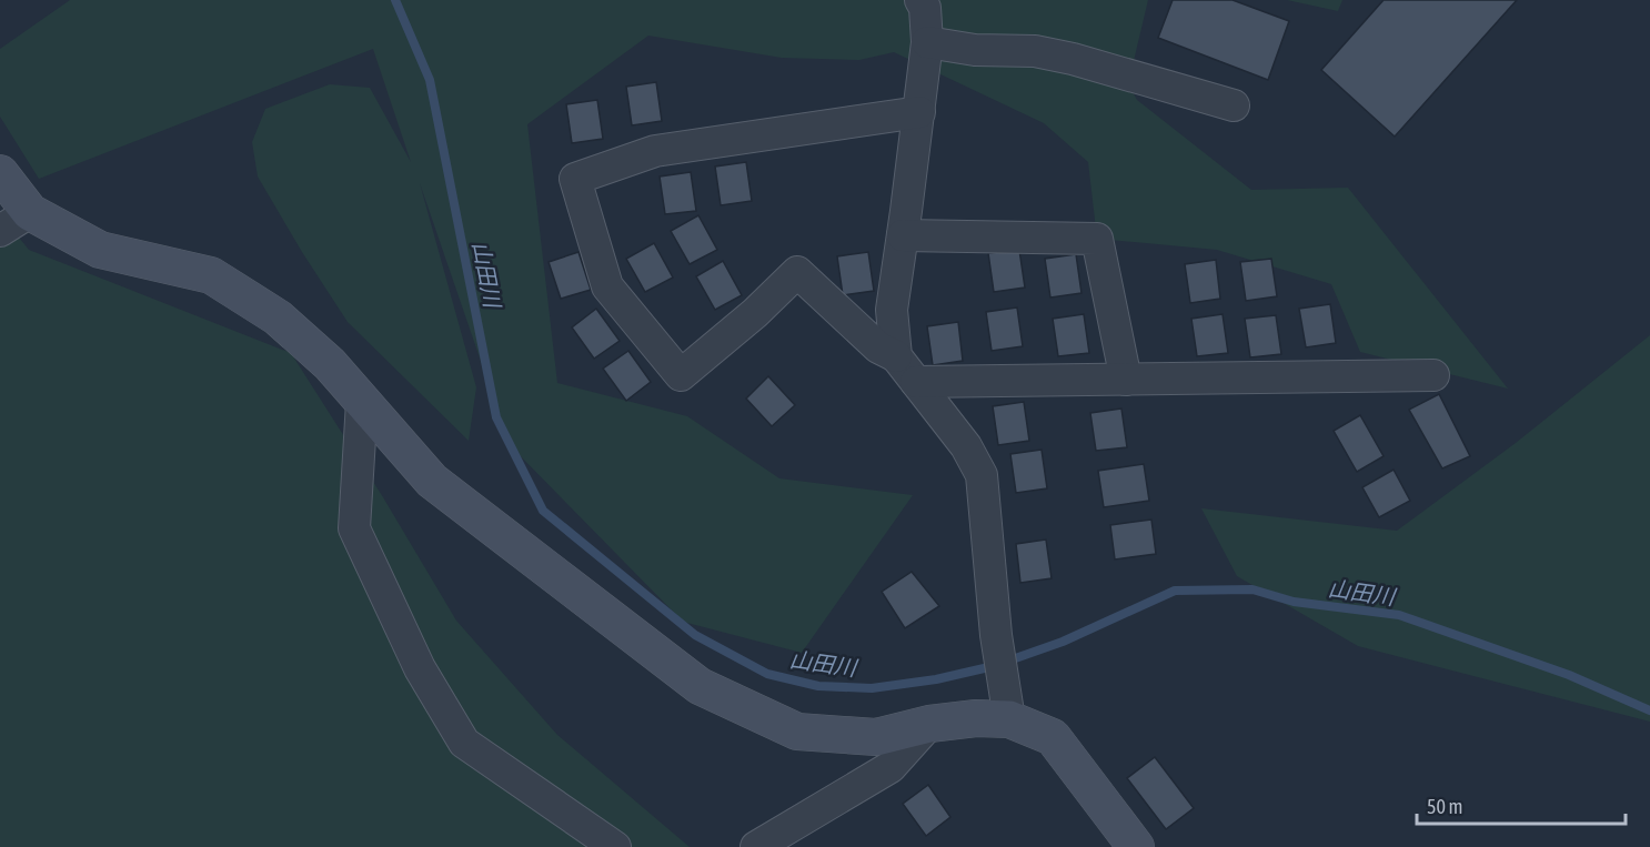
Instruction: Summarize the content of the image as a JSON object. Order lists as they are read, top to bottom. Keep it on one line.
{"water":["山田川"],"scale_bar":"50 m"}
